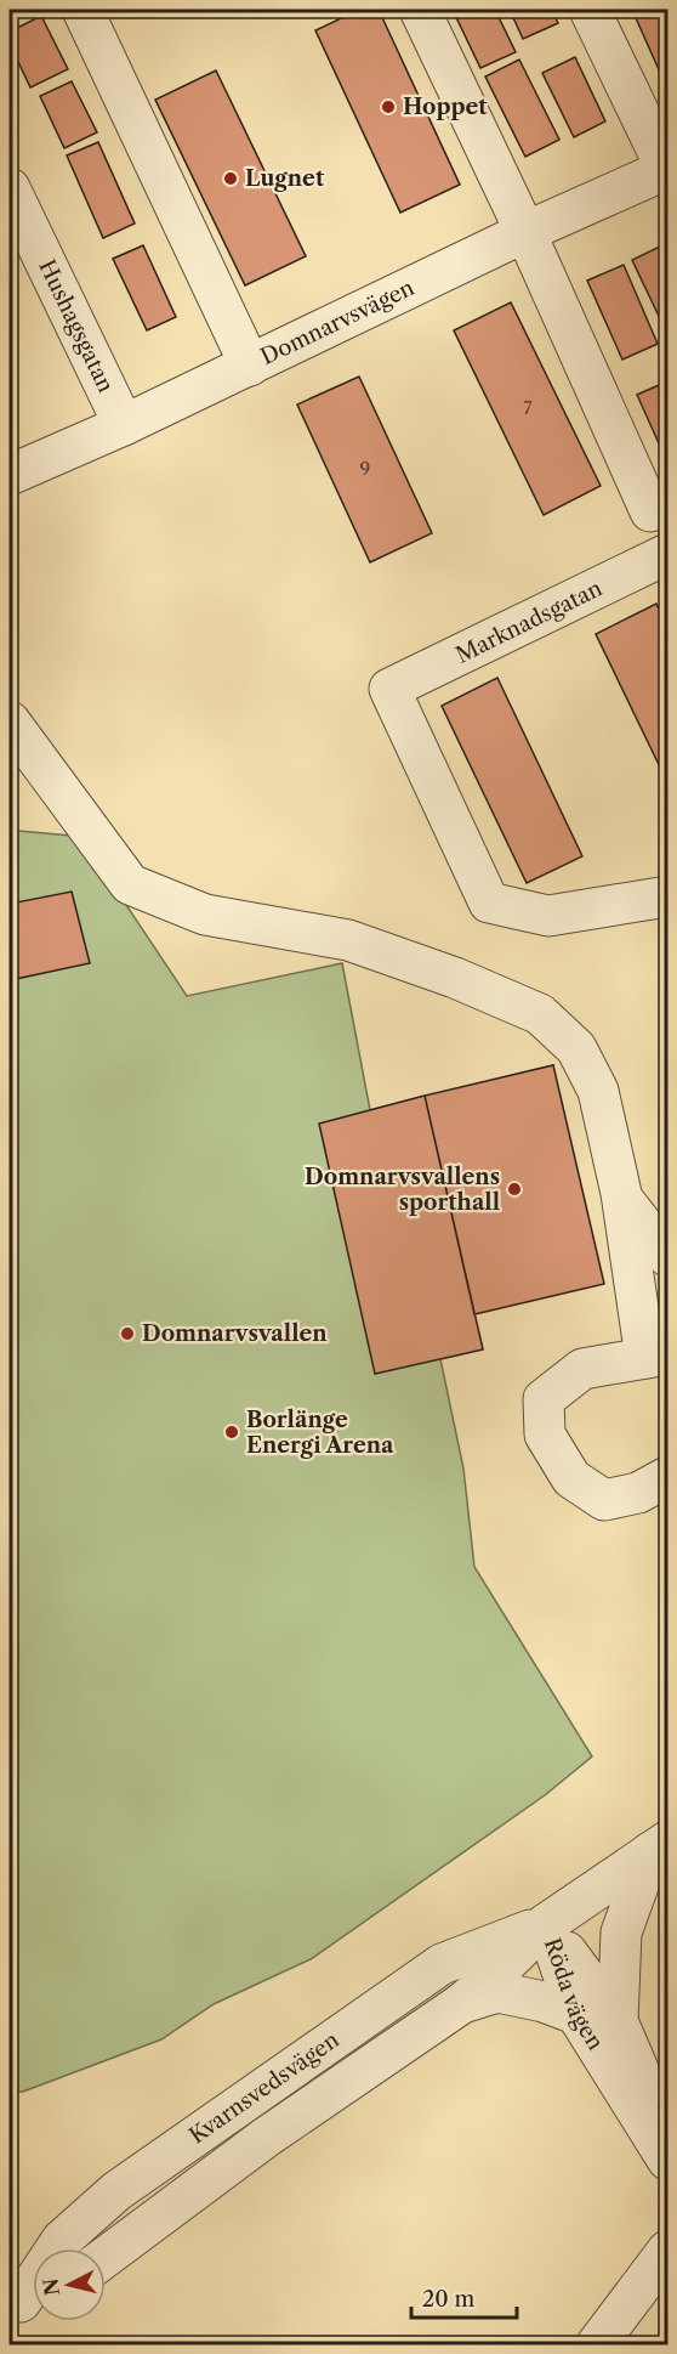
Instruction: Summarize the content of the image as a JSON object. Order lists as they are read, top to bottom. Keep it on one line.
{"streets":{"street":["Domnarvsvägen","Hushagsgatan","Marknadsgatan","Röda vägen","Kvarnsvedsvägen"]},"crossings":[["Domnarvsvägen","Hushagsgatan"],["Röda vägen","Kvarnsvedsvägen"]],"places":["Hoppet","Lugnet","Domnarvsvallens sporthall","Domnarvsvallen","Borlänge Energi Arena"],"house_numbers":["7","9"],"scale_bar":"20 m","north":"left"}
